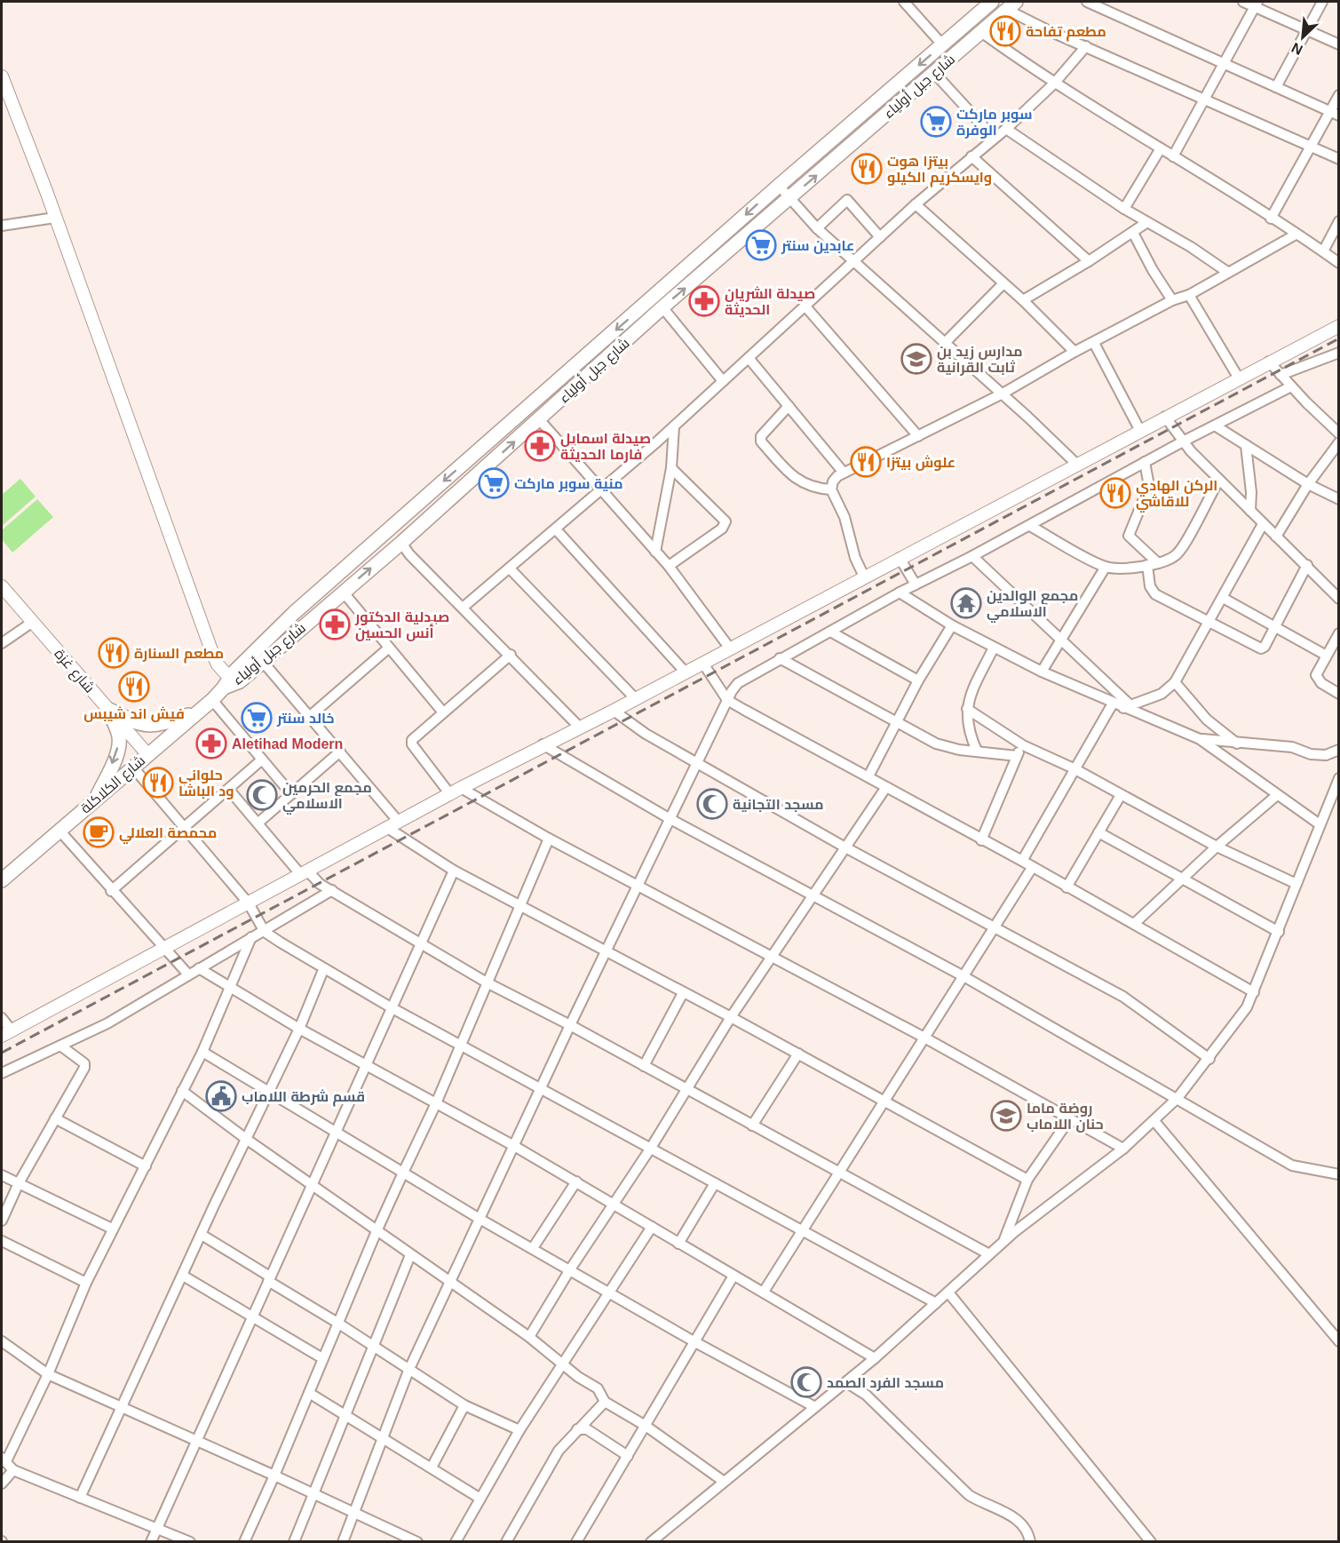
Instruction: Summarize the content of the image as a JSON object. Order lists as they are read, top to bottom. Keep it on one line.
{"streets":{"main road":["شارع جبل أولياء","شارع الكلاكلة"],"street":["شارع غزة"]},"crossings":[["شارع جبل أولياء","شارع الكلاكلة"],["شارع غزة","شارع الكلاكلة"]],"places":{"restaurant":["مطعم تفاحة","بيتزا هوت وايسكريم الكيلو","علوش بيتزا","الركن الهادي للاقاشي","مطعم السنارة","فيش اند شيبس","حلواني ود الباشا"],"supermarket":["سوبر ماركت الوفرة","عابدين سنتر","منية سوبر ماركت","خالد سنتر"],"pharmacy":["صيدلة الشريان الحديثة","صيدلة اسمايل فارما الحديثة","صيدلية الدكتور أنس الحسين","Aletihad Modern"],"school or university":["مدارس زيد بن ثابت القرانية","روضة ماما حنان اللاماب"],"temple":["مجمع الوالدين الاسلامي"],"mosque":["مجمع الحرمين الاسلامي","مسجد التجانية","مسجد الفرد الصمد"],"cafe":["محمصة العلالي"],"public building":["قسم شرطة اللاماب"]},"north":"bottom left"}
